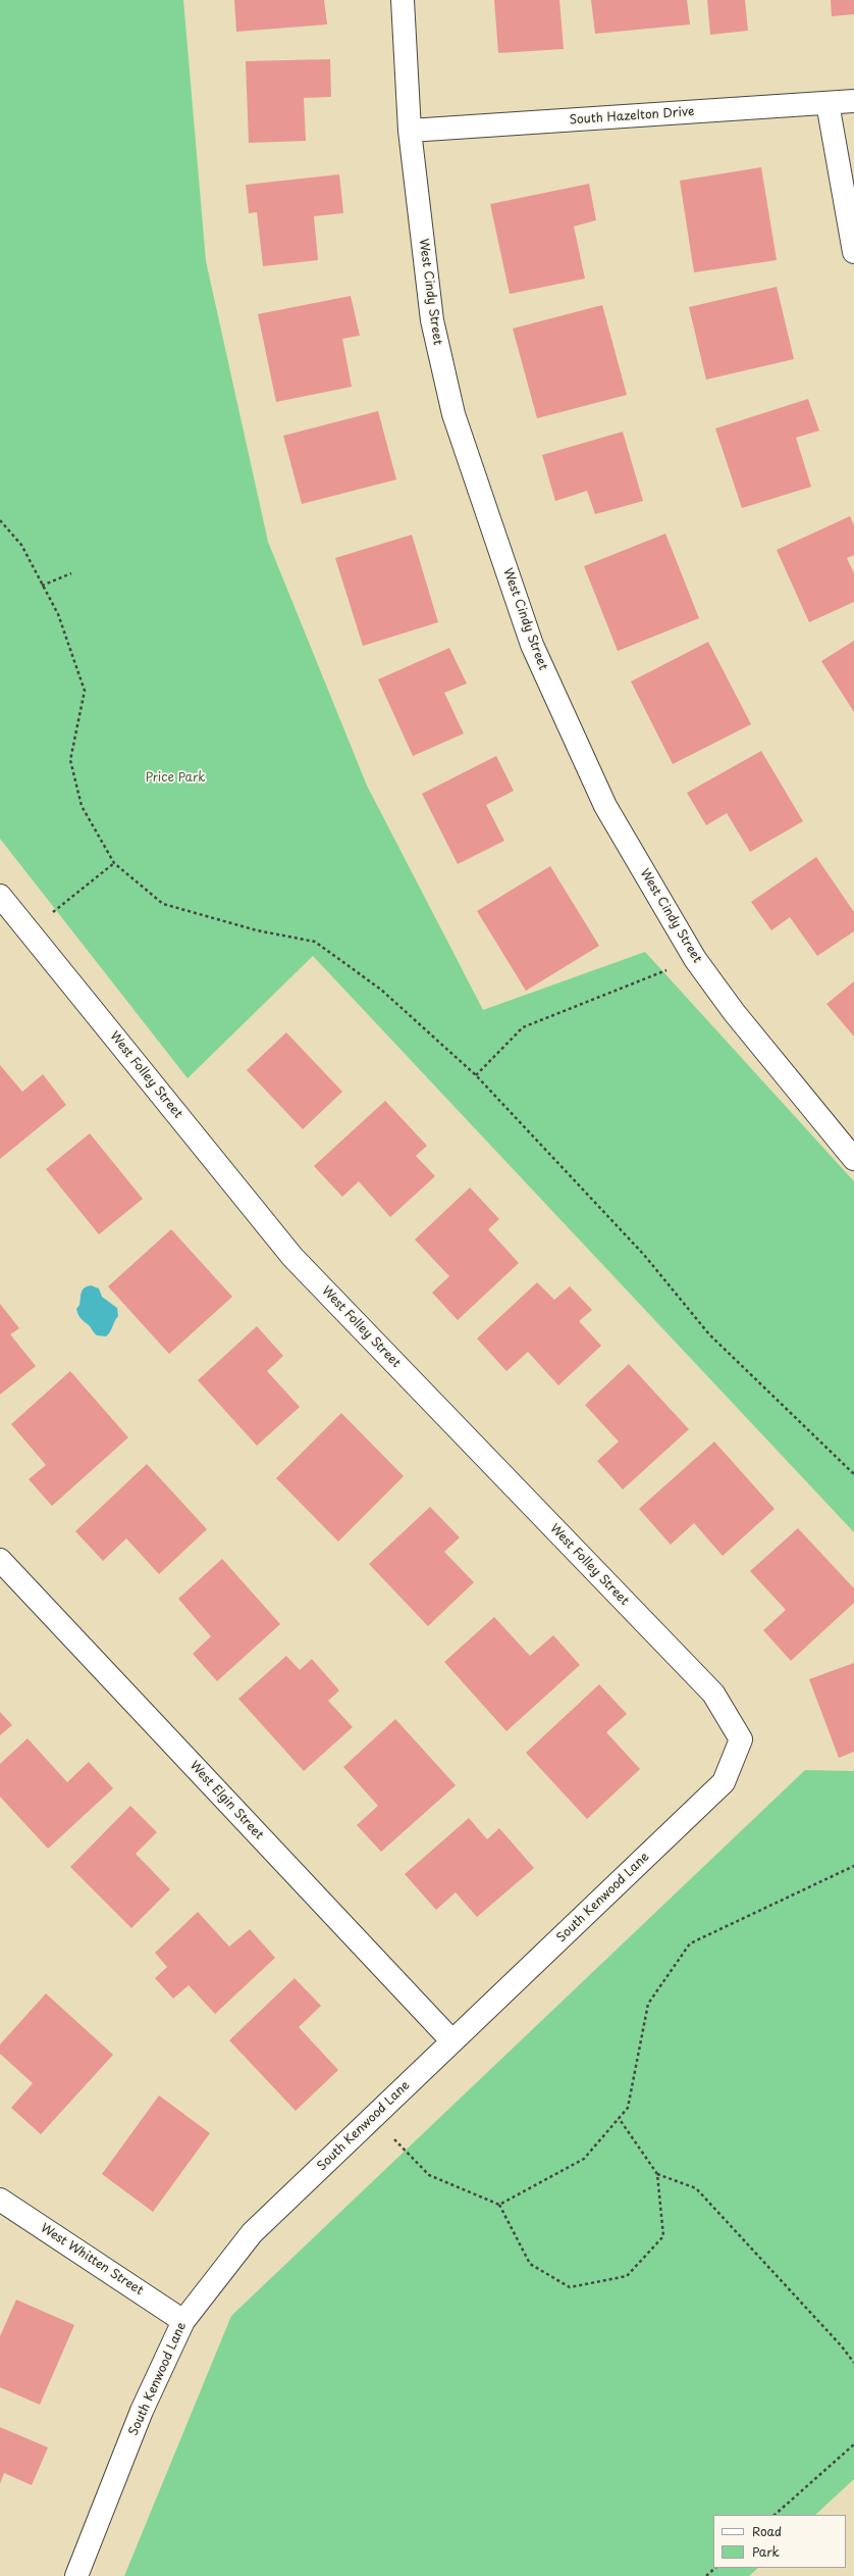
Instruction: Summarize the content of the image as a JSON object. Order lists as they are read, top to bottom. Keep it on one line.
{"streets":{"street":["South Hazelton Drive","West Cindy Street","West Folley Street","West Elgin Street","South Kenwood Lane","West Whitten Street"]},"crossings":[["South Hazelton Drive","West Cindy Street"],["West Folley Street","South Kenwood Lane"],["West Elgin Street","South Kenwood Lane"],["South Kenwood Lane","West Whitten Street"]],"parks":["Price Park"],"legend":["Road","Park"]}
